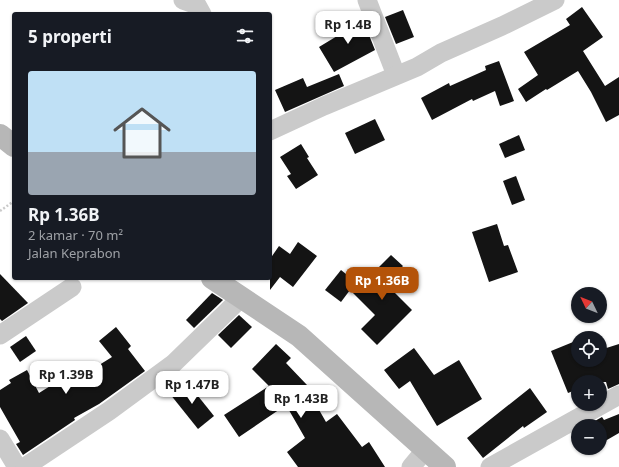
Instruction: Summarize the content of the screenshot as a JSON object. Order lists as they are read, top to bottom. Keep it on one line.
{"north":"top left","page":{"price":["Rp 1.4B","Rp 1.36B","Rp 1.39B","Rp 1.47B","Rp 1.43B"],"heading":"5 properti","list":[{"name":"Rp 1.36B","note":"2 kamar · 70 m² · Jalan Keprabon"}],"map_buttons":["+","−"]}}
